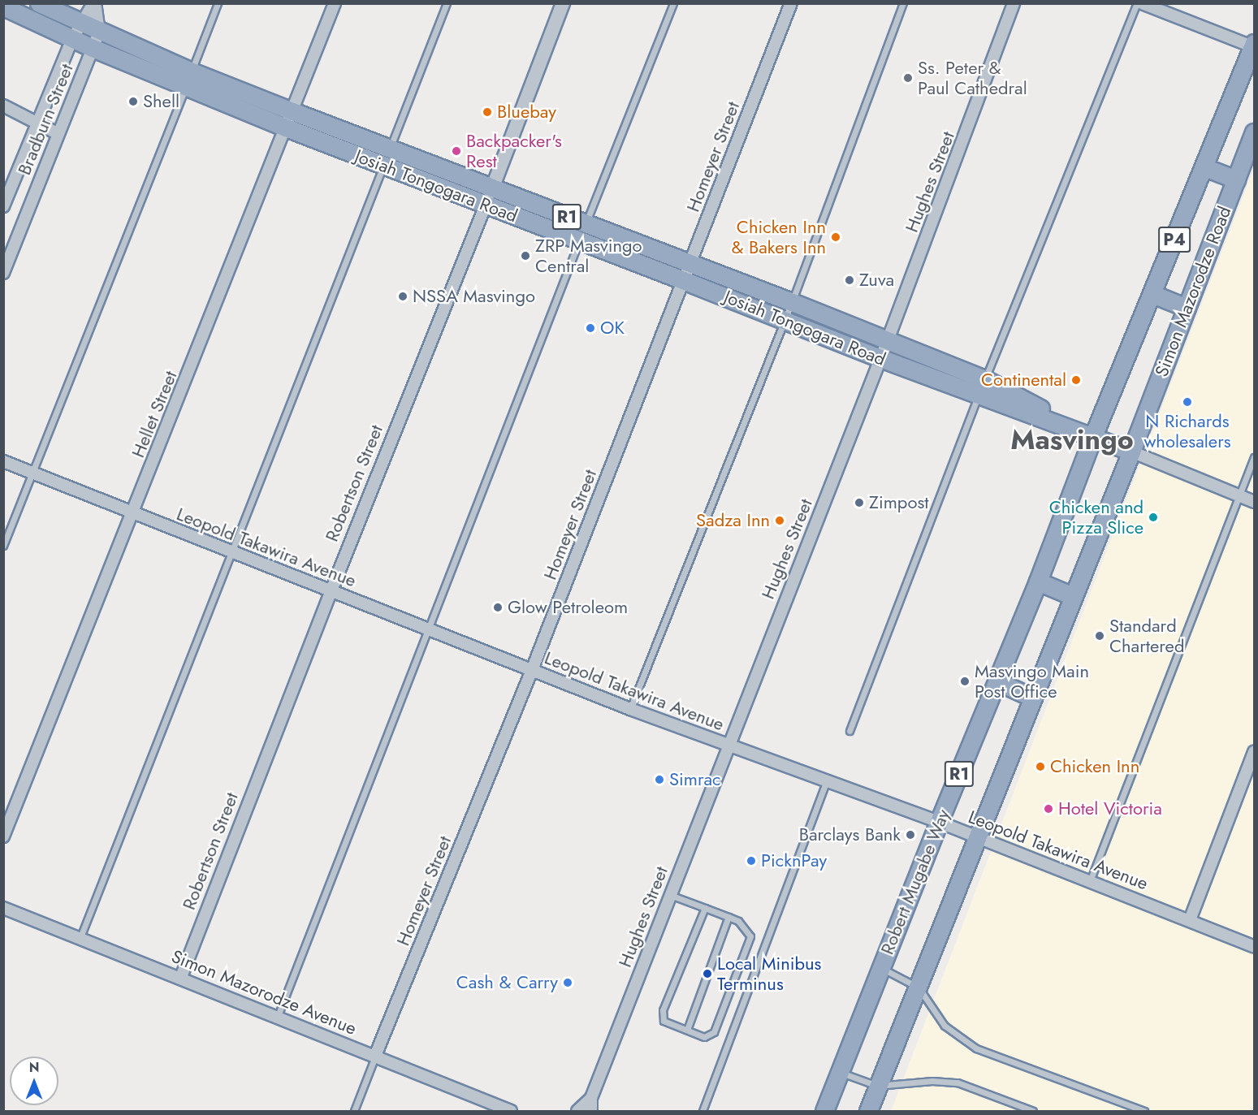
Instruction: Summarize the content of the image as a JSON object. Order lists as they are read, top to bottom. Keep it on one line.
{"streets":{"highway":["Josiah Tongogara Road","R1","P4","Simon Mazorodze Road","Robert Mugabe Way"],"street":["Bradburn Street","Homeyer Street","Hughes Street","Hellet Street","Robertson Street","Leopold Takawira Avenue","Simon Mazorodze Avenue"]},"crossings":[["Bradburn Street","Josiah Tongogara Road"],["Homeyer Street","Josiah Tongogara Road"],["Homeyer Street","Leopold Takawira Avenue"],["Homeyer Street","Simon Mazorodze Avenue"],["Hughes Street","Josiah Tongogara Road"],["Hughes Street","Leopold Takawira Avenue"],["Josiah Tongogara Road","R1"],["Josiah Tongogara Road","Simon Mazorodze Road"],["Josiah Tongogara Road","Hellet Street"],["Josiah Tongogara Road","Robertson Street"],["Josiah Tongogara Road","Robert Mugabe Way"],["R1","Simon Mazorodze Road"],["R1","Leopold Takawira Avenue"],["Simon Mazorodze Road","Robert Mugabe Way"],["Hellet Street","Leopold Takawira Avenue"],["Robertson Street","Leopold Takawira Avenue"],["Robertson Street","Simon Mazorodze Avenue"],["Leopold Takawira Avenue","Robert Mugabe Way"]],"districts":["Masvingo"],"places":["Ss. Peter & Paul Cathedral","Shell","Bluebay","Backpacker's Rest","Chicken Inn & Bakers Inn","ZRP Masvingo Central","Zuva","NSSA Masvingo","OK","Continental","N Richards wholesalers","Zimpost","Chicken and Pizza Slice","Sadza Inn","Glow Petroleom","Standard Chartered","Masvingo Main Post Office","Chicken Inn","Simrac","Hotel Victoria","Barclays Bank","PicknPay","Local Minibus Terminus","Cash & Carry"],"north":"top"}
